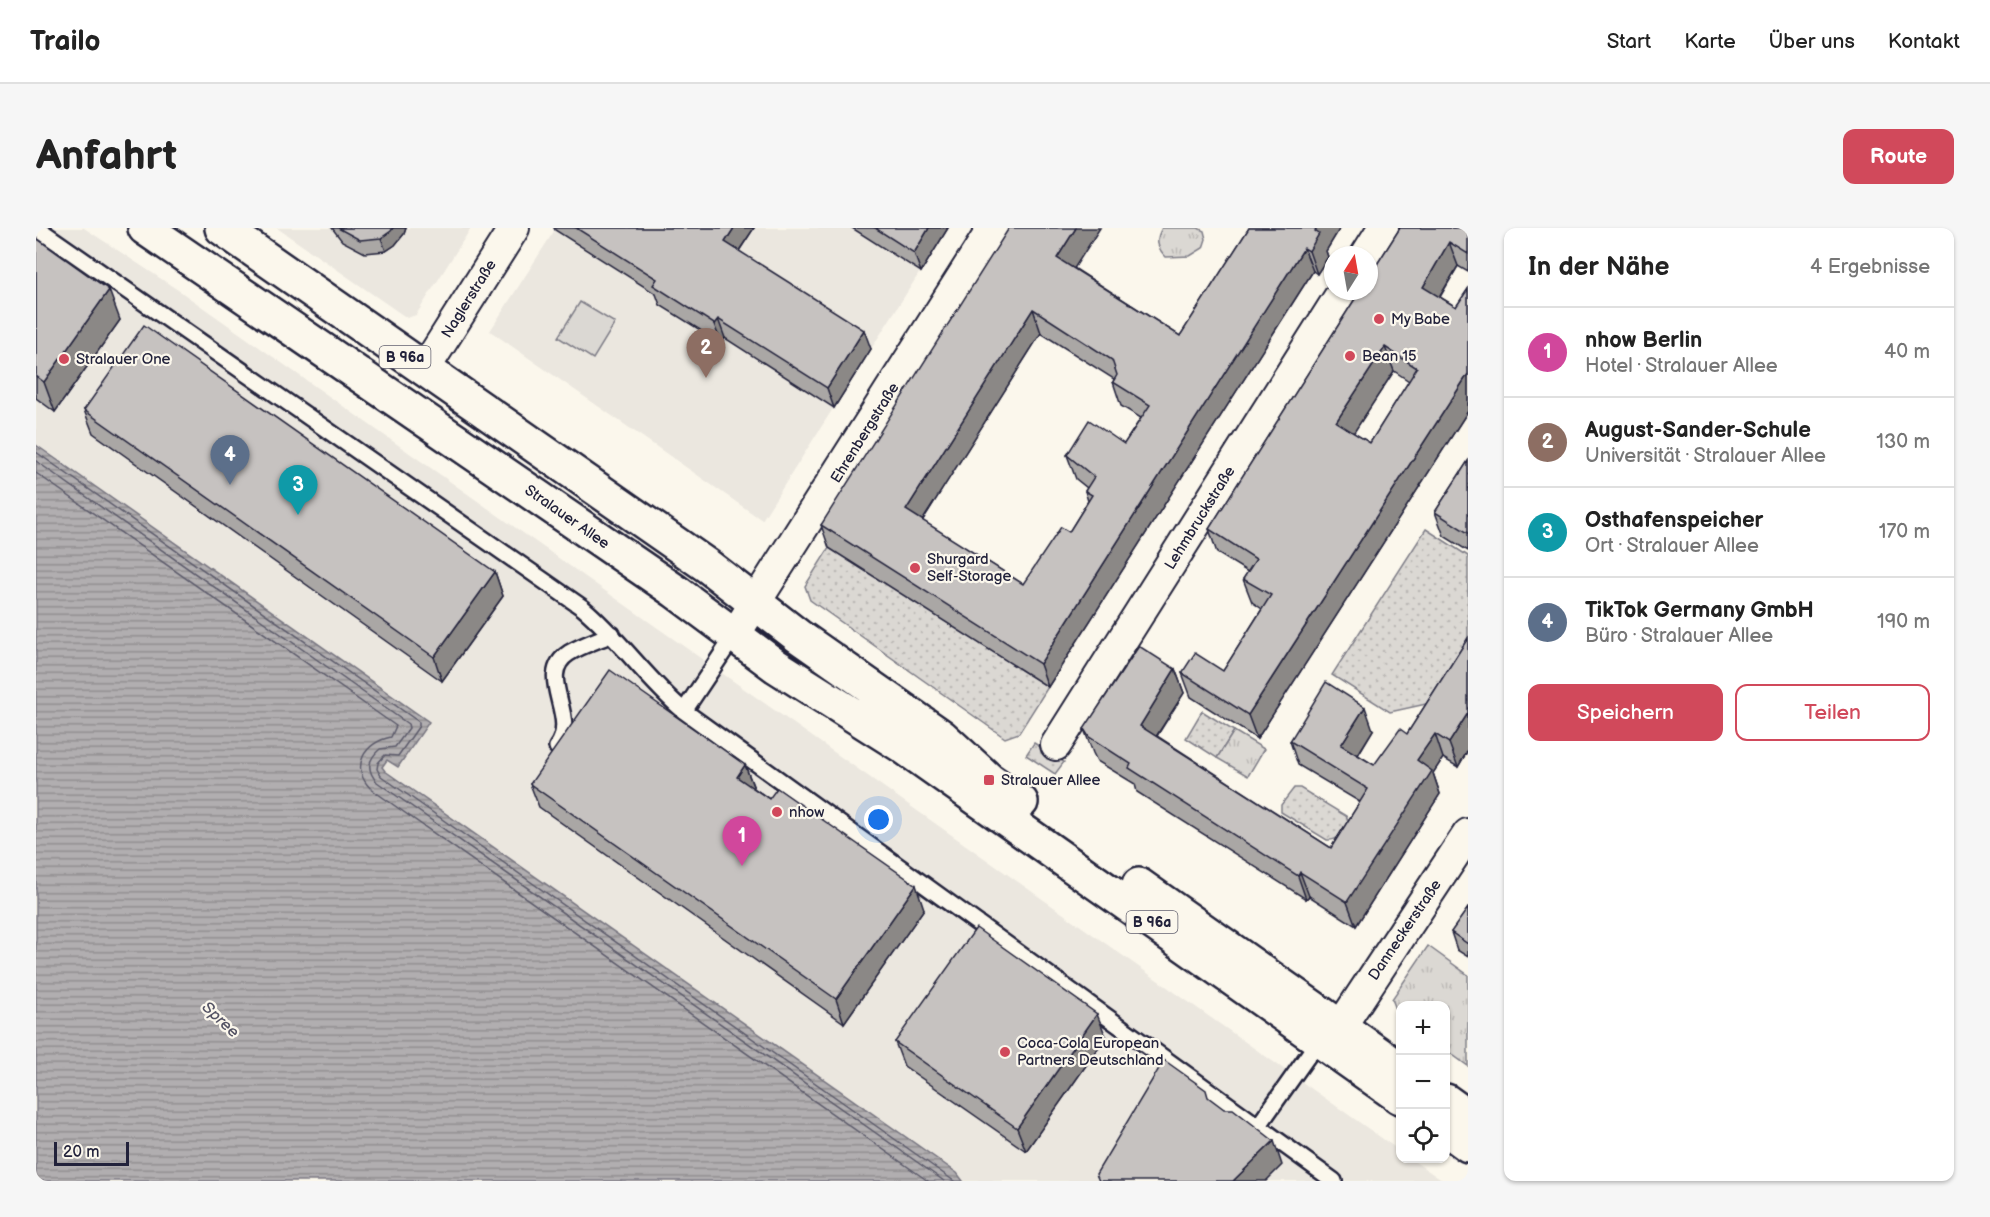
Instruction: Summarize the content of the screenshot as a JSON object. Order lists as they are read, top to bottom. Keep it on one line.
{"streets":{"main road":["B 96a","Stralauer Allee"],"street":["Naglerstraße","Ehrenbergstraße","Lehmbruckstraße","Danneckerstraße"]},"crossings":[["Naglerstraße","Stralauer Allee"],["Ehrenbergstraße","Stralauer Allee"],["Stralauer Allee","Danneckerstraße"]],"water":["Spree"],"places":{"other":["My Babe","Bean 15","Stralauer One","Shurgard Self-Storage","nhow","Coca-Cola European Partners Deutschland"],"transit":["Stralauer Allee"]},"scale_bar":"20 m","north":"top","page":{"header":"Trailo","nav":["Start","Karte","Über uns","Kontakt"],"buttons":["Route",["Speichern","Teilen"]],"title":"Anfahrt","heading":["In der Nähe","4 Ergebnisse"],"list":[{"mark":"1","name":"nhow Berlin","note":"Hotel · Stralauer Allee","value":"40 m"},{"mark":"2","name":"August-Sander-Schule","note":"Universität · Stralauer Allee","value":"130 m"},{"mark":"3","name":"Osthafenspeicher","note":"Ort · Stralauer Allee","value":"170 m"},{"mark":"4","name":"TikTok Germany GmbH","note":"Büro · Stralauer Allee","value":"190 m"}],"pins":["2","4","3","1"],"map_buttons":["+","−"],"scale":"20 m"}}
